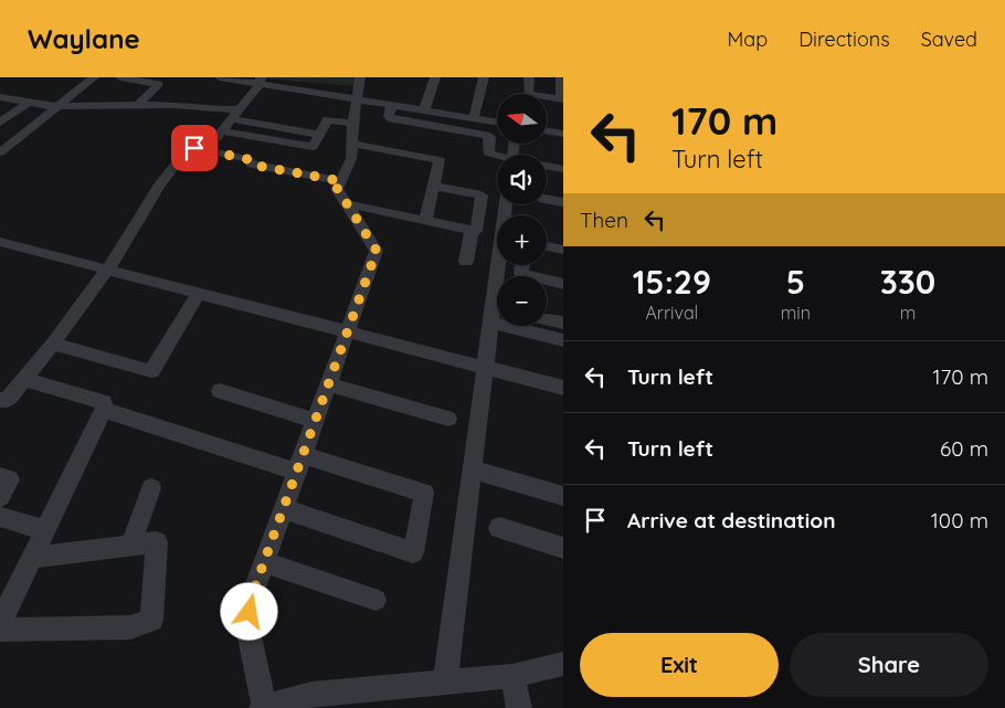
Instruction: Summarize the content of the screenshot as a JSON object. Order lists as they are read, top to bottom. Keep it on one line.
{"north":"left","page":{"header":"Waylane","nav":["Map","Directions","Saved"],"turn":["170 m","Turn left"],"map_buttons":["+","−"],"then":"Then","eta":["15:29","Arrival","5","min","330","m"],"list":[{"name":"Turn left","value":"170 m"},{"name":"Turn left","value":"60 m"},{"name":"Arrive at destination","value":"100 m"}],"buttons":["Exit","Share"]}}
